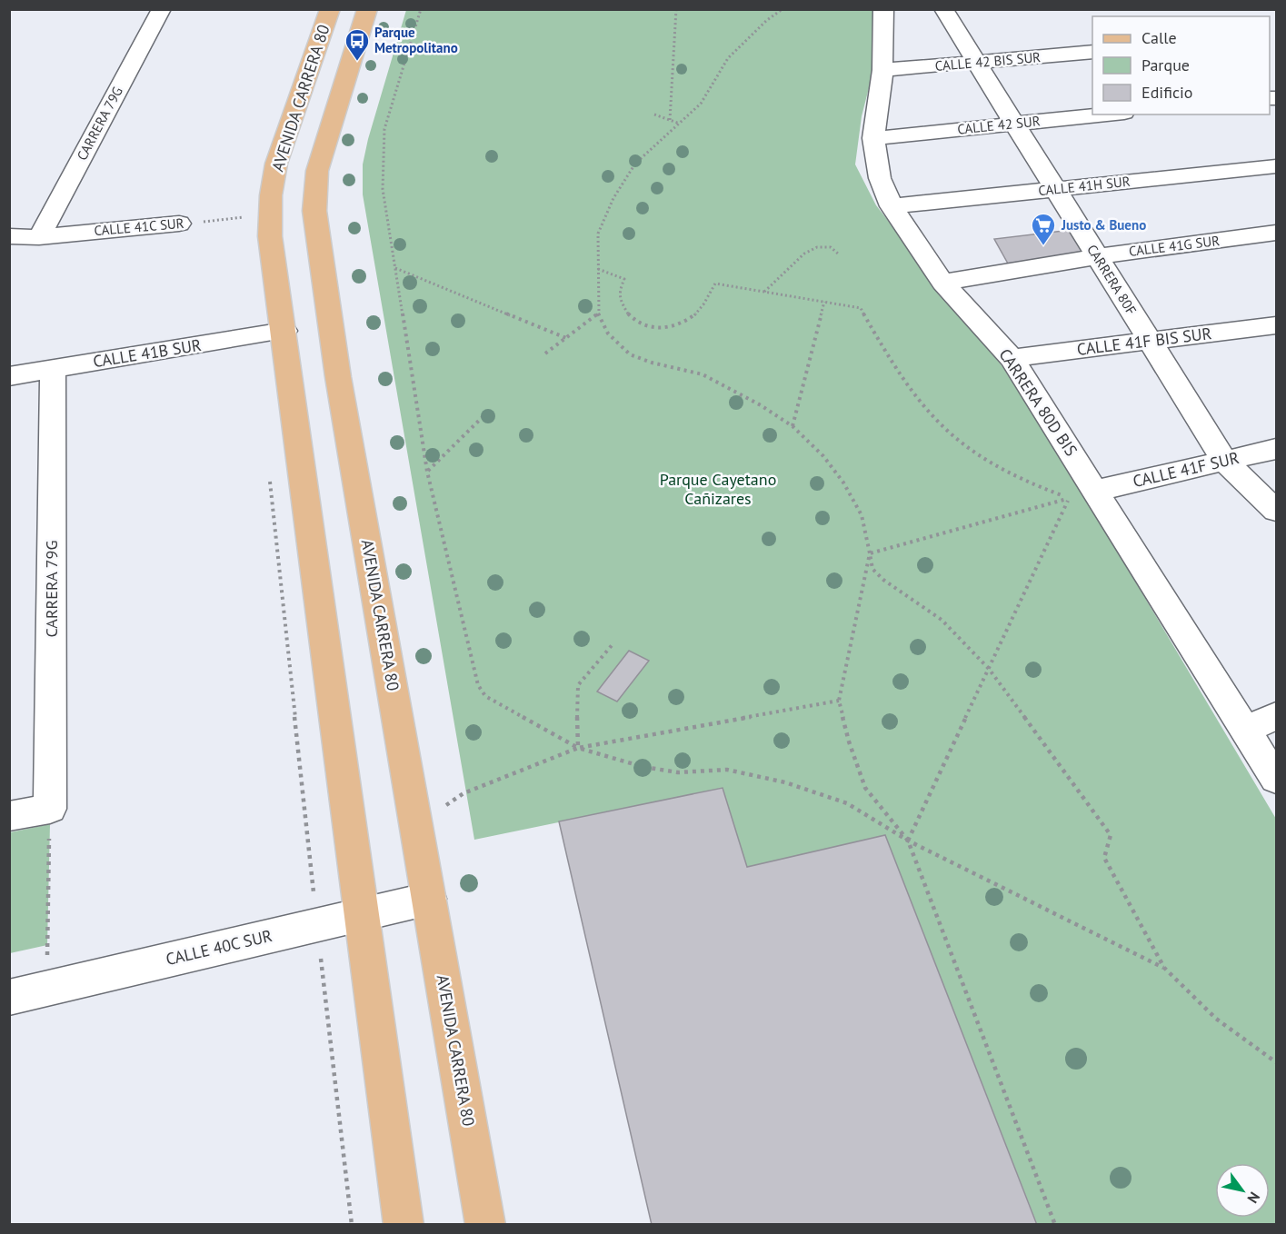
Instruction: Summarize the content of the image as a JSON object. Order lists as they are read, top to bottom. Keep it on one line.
{"streets":{"main road":["AVENIDA CARRERA 80"],"street":["CALLE 42 BIS SUR","CARRERA 79G","CALLE 42 SUR","CALLE 41H SUR","CALLE 41C SUR","CALLE 41G SUR","CARRERA 80F","CALLE 41F BIS SUR","CALLE 41B SUR","CARRERA 80D BIS","CALLE 41F SUR","CALLE 40C SUR"]},"crossings":[["CALLE 42 BIS SUR","CARRERA 80F"],["CALLE 42 BIS SUR","CARRERA 80D BIS"],["AVENIDA CARRERA 80","CALLE 41C SUR"],["AVENIDA CARRERA 80","CALLE 41B SUR"],["AVENIDA CARRERA 80","CALLE 40C SUR"],["CARRERA 79G","CALLE 41C SUR"],["CARRERA 79G","CALLE 41B SUR"],["CALLE 42 SUR","CARRERA 80F"],["CALLE 42 SUR","CARRERA 80D BIS"],["CALLE 41H SUR","CARRERA 80F"],["CALLE 41H SUR","CARRERA 80D BIS"],["CALLE 41G SUR","CARRERA 80F"],["CALLE 41G SUR","CARRERA 80D BIS"],["CARRERA 80F","CALLE 41F BIS SUR"],["CARRERA 80F","CALLE 41F SUR"],["CALLE 41F BIS SUR","CARRERA 80D BIS"],["CARRERA 80D BIS","CALLE 41F SUR"]],"parks":["Parque Cayetano Cañizares"],"places":{"bus stop":["Parque Metropolitano"],"supermarket":["Justo & Bueno"]},"legend":["Calle","Parque","Edificio"],"north":"bottom right"}
